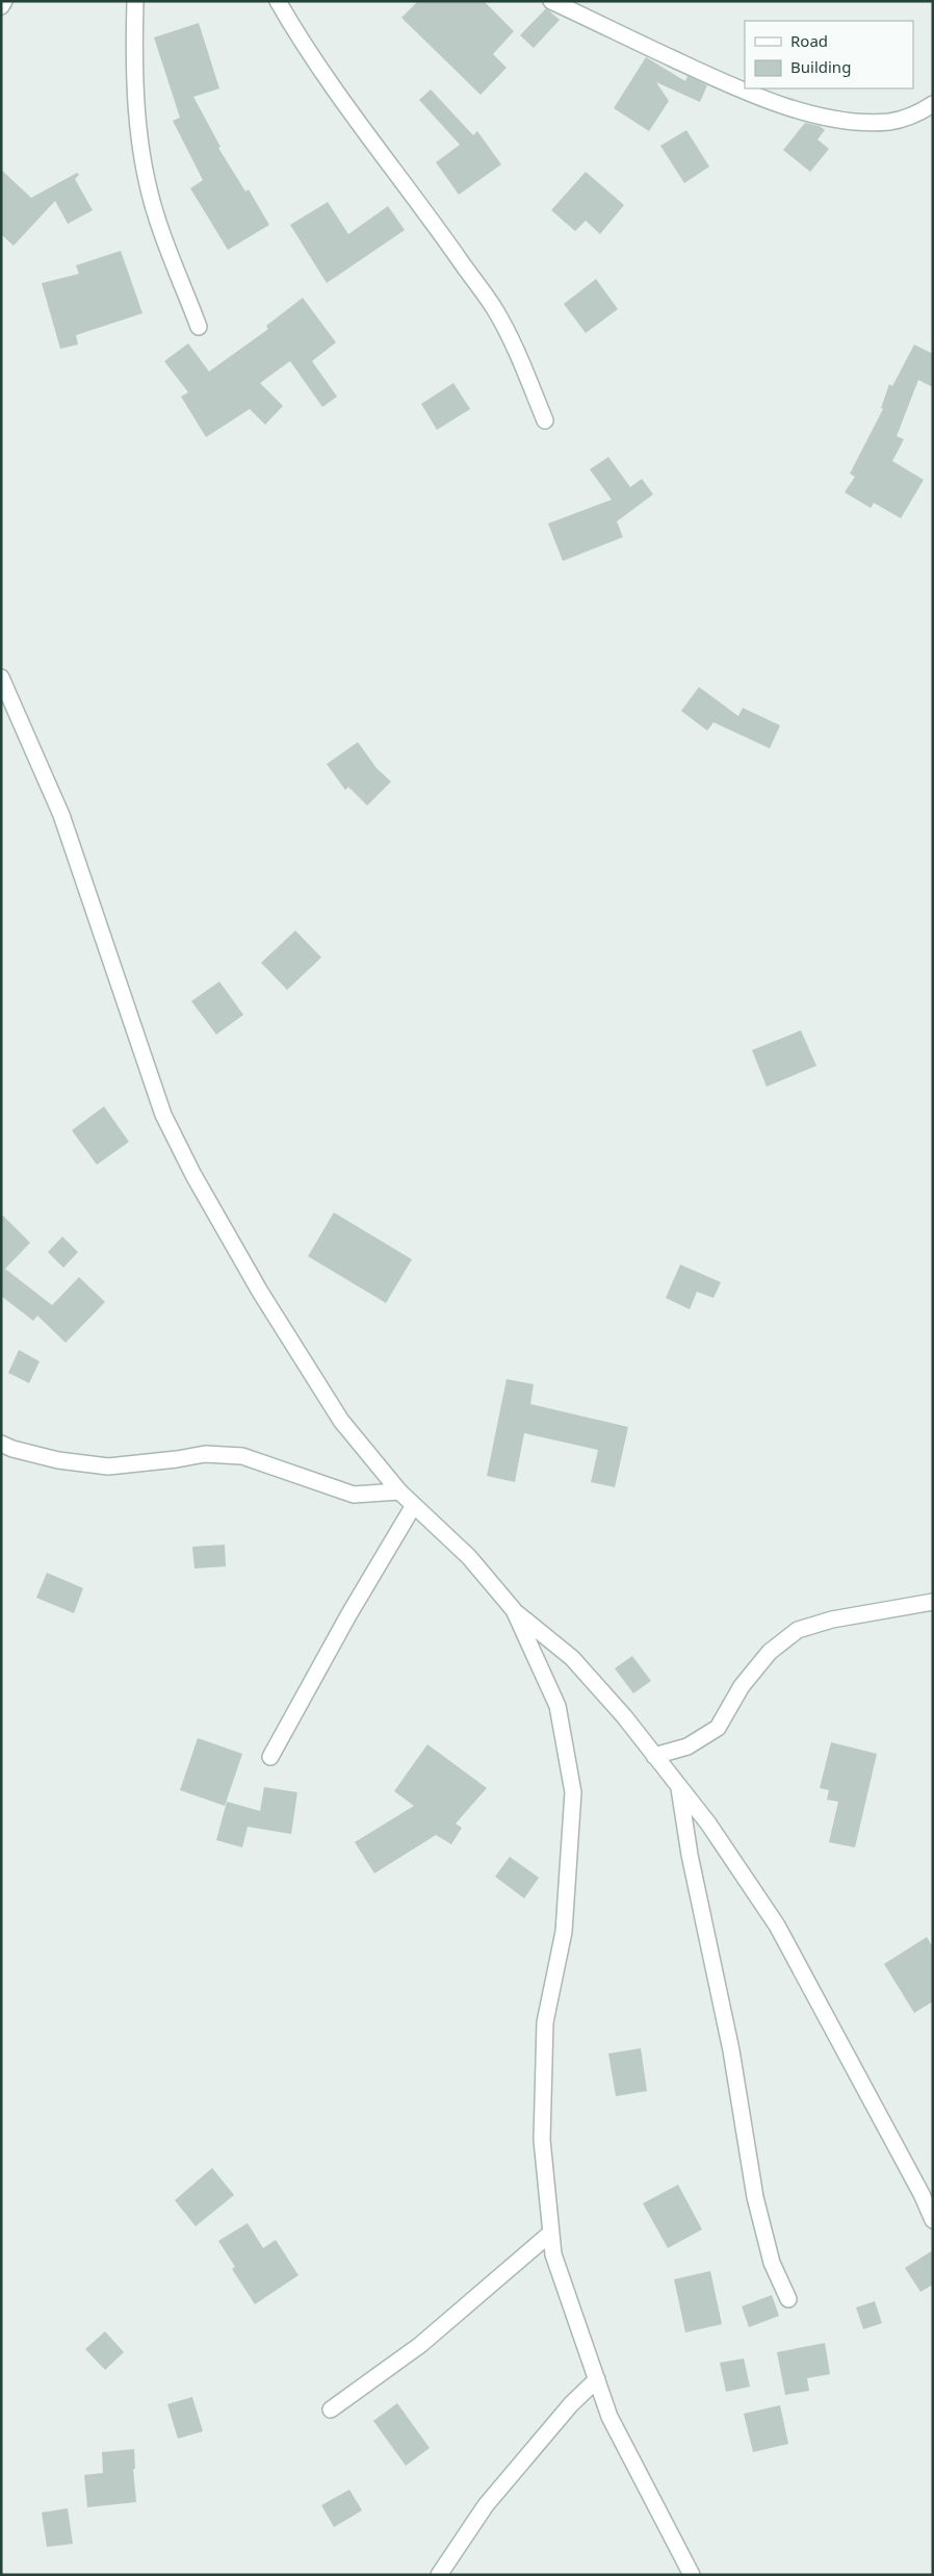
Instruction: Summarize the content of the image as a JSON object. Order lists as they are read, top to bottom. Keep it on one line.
{"legend":["Road","Building"]}
